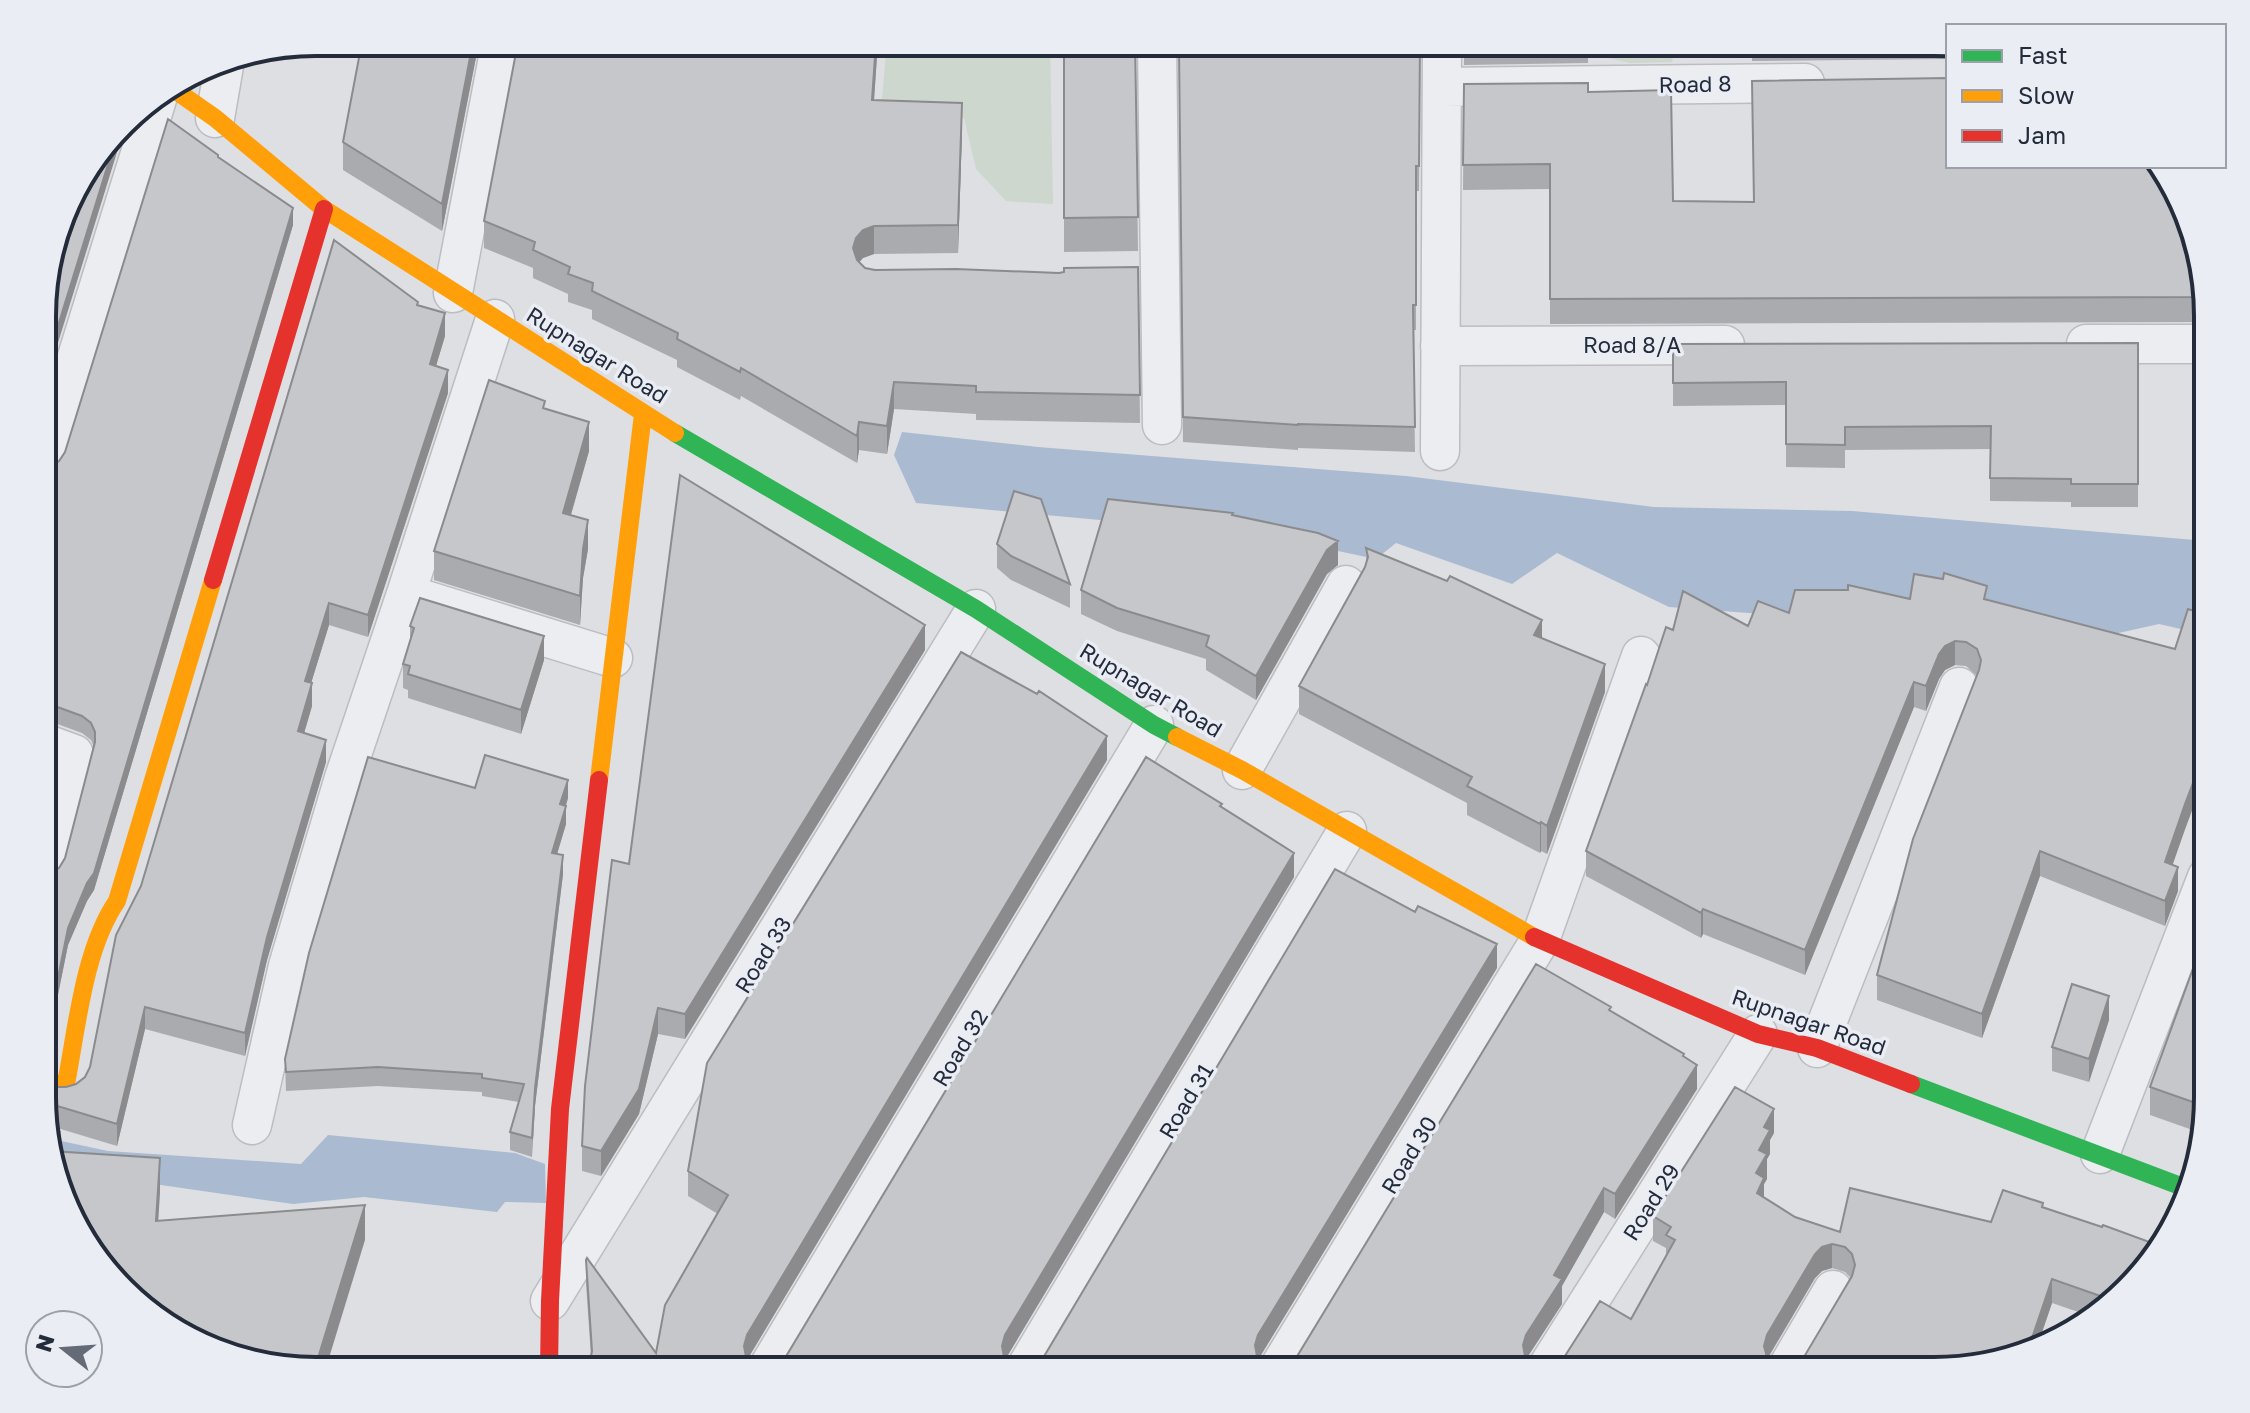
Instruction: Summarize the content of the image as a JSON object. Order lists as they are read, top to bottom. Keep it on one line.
{"streets":{"street":["Road 8","Road 8/A","Rupnagar Road","Road 33","Road 32","Road 31","Road 30","Road 29"]},"crossings":[["Rupnagar Road","Road 33"],["Rupnagar Road","Road 32"],["Rupnagar Road","Road 31"],["Rupnagar Road","Road 30"],["Rupnagar Road","Road 29"]],"legend":["Fast","Slow","Jam"],"north":"left"}
